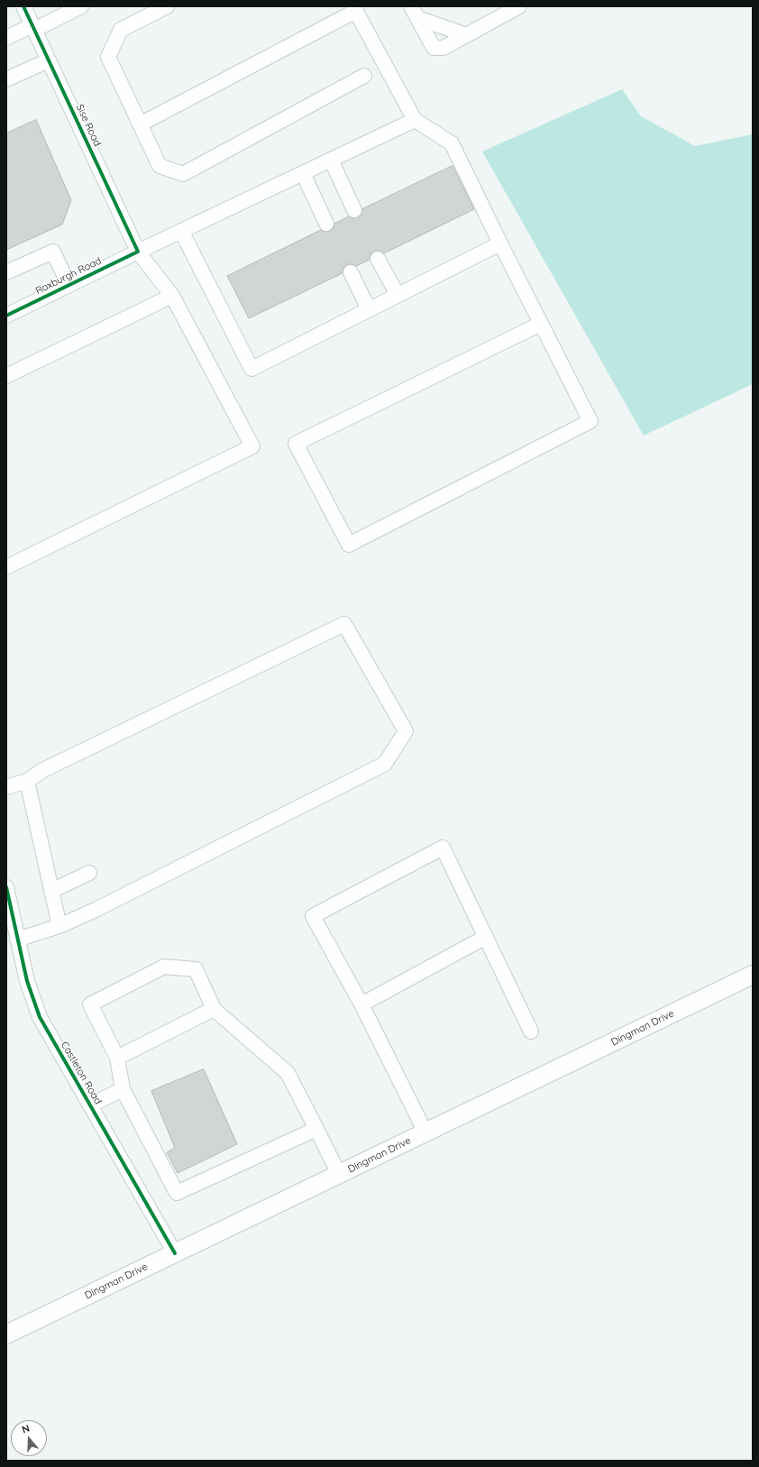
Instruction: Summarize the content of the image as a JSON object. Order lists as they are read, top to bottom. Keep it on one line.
{"streets":{"main road":["Dingman Drive"],"street":["Sise Road","Roxburgh Road","Castleton Road"]},"crossings":[["Sise Road","Roxburgh Road"],["Dingman Drive","Castleton Road"]],"north":"top"}
